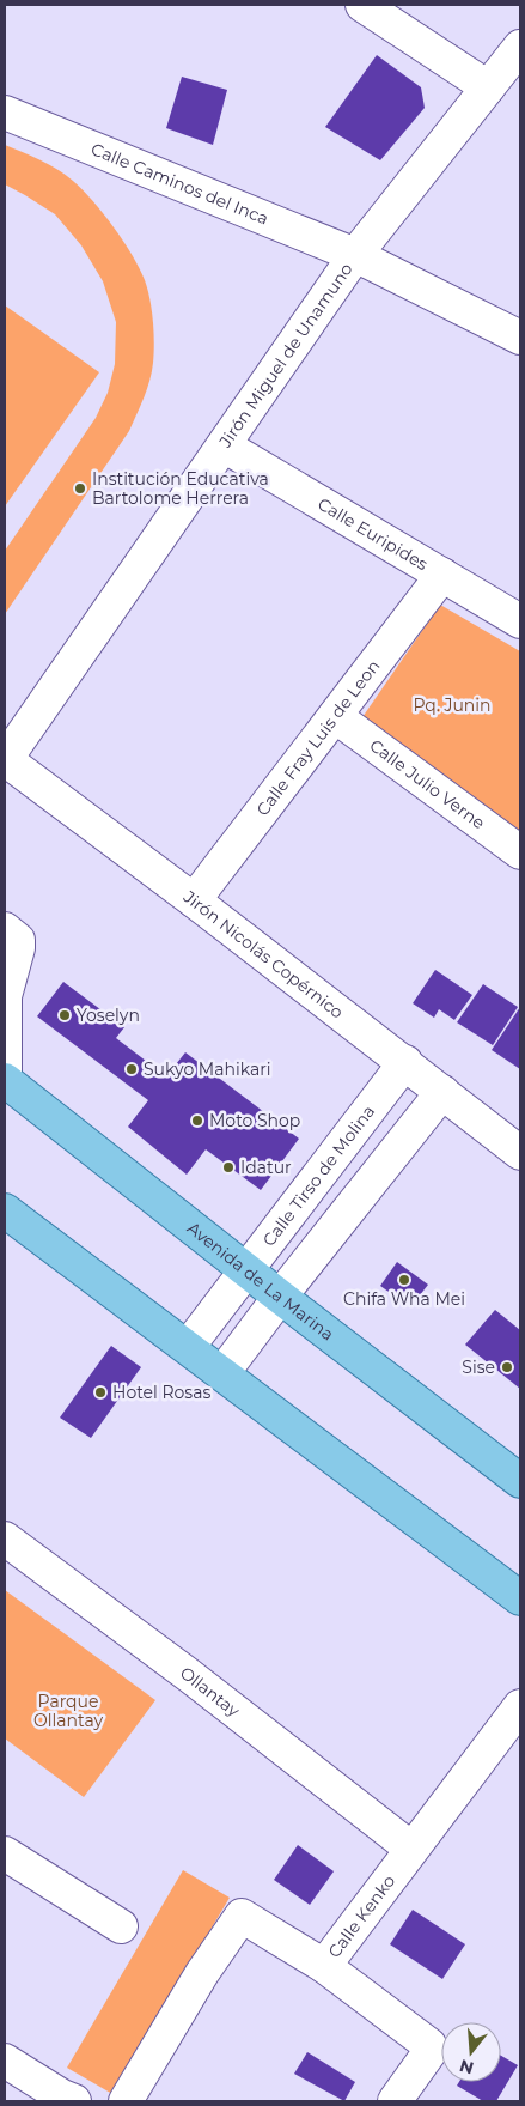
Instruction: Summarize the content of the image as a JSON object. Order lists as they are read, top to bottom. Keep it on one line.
{"streets":{"main road":["Avenida de La Marina"],"street":["Calle Caminos del Inca","Jirón Miguel de Unamuno","Calle Euripides","Calle Fray Luis de Leon","Calle Julio Verne","Jirón Nicolás Copérnico","Calle Tirso de Molina","Ollantay","Calle Kenko"]},"crossings":[["Calle Caminos del Inca","Jirón Miguel de Unamuno"],["Jirón Miguel de Unamuno","Calle Euripides"],["Jirón Miguel de Unamuno","Jirón Nicolás Copérnico"],["Calle Euripides","Calle Fray Luis de Leon"],["Calle Fray Luis de Leon","Calle Julio Verne"],["Calle Fray Luis de Leon","Jirón Nicolás Copérnico"],["Jirón Nicolás Copérnico","Calle Tirso de Molina"],["Calle Tirso de Molina","Avenida de La Marina"],["Ollantay","Calle Kenko"]],"parks":["Pq. Junin","Parque Ollantay"],"places":["Institución Educativa Bartolome Herrera","Yoselyn","Sukyo Mahikari","Moto Shop","Idatur","Chifa Wha Mei","Sise","Hotel Rosas"],"north":"bottom"}
